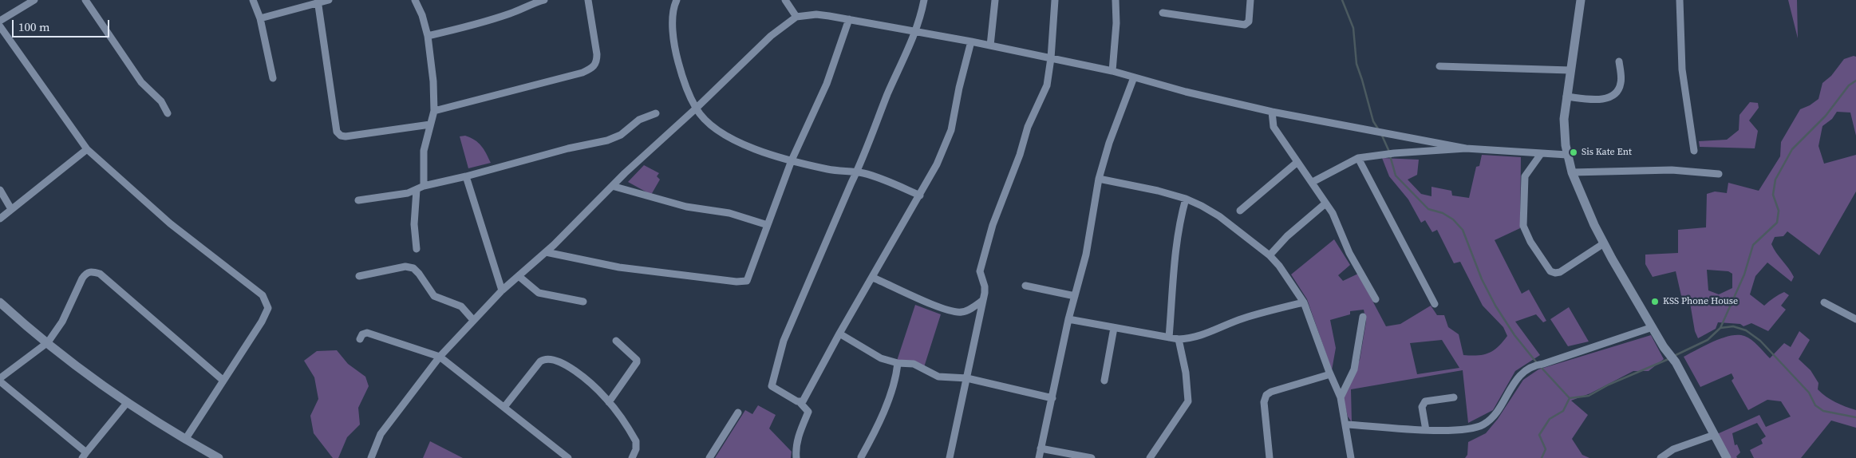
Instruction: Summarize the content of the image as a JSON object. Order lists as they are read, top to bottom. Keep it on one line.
{"places":["Sis Kate Ent","KSS Phone House"],"scale_bar":"100 m"}
